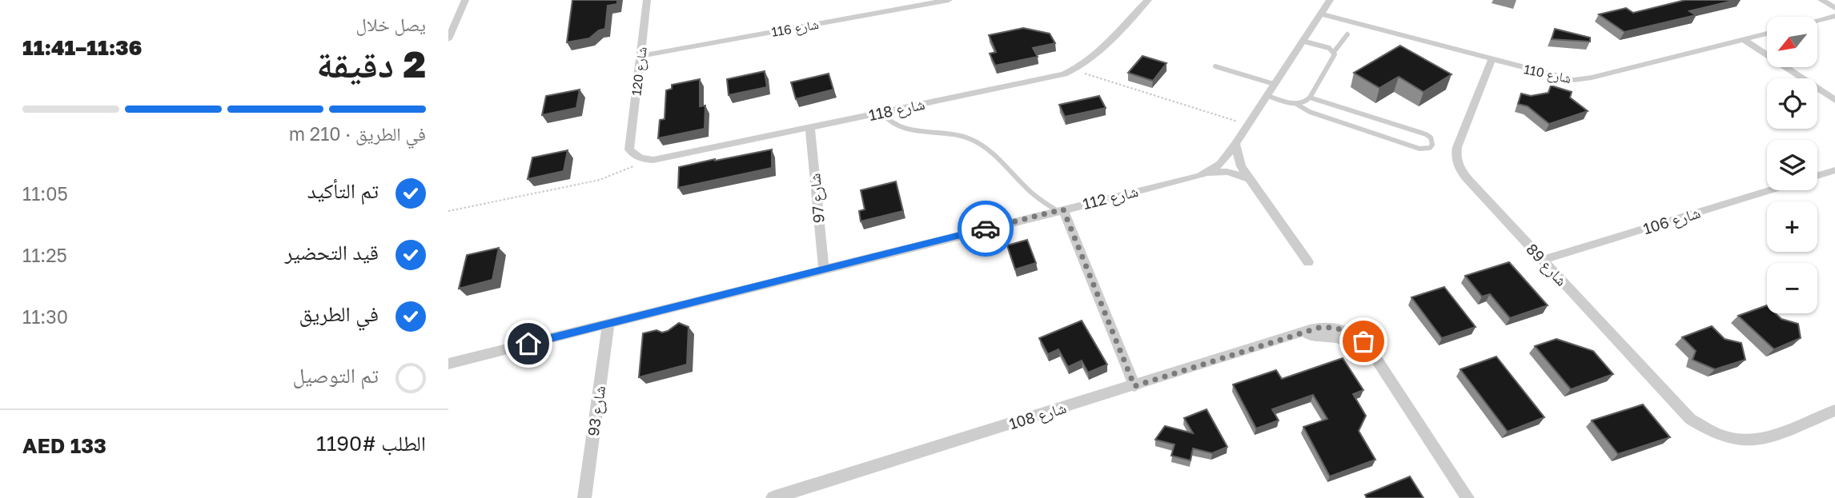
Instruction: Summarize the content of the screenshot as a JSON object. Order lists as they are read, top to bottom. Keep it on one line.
{"streets":{"street":["شارع 116","شارع 120","شارع 110","شارع 118","شارع 112","شارع 97","شارع 106","شارع 89","شارع 93","شارع 108"]},"crossings":[["شارع 116","شارع 120"],["شارع 120","شارع 118"],["شارع 110","شارع 112"],["شارع 110","شارع 89"],["شارع 118","شارع 97"],["شارع 112","شارع 97"],["شارع 112","شارع 93"],["شارع 106","شارع 89"]],"north":"bottom left","page":{"heading":["2 دقيقة","يصل خلال","11:36–11:41"],"panel":["الطلب #1190","AED 133"],"map_buttons":["+","−"],"bar":"في الطريق · 210 m","list":[["تم التأكيد","11:05"],["قيد التحضير","11:25"],["في الطريق","11:30"],"تم التوصيل"]}}
